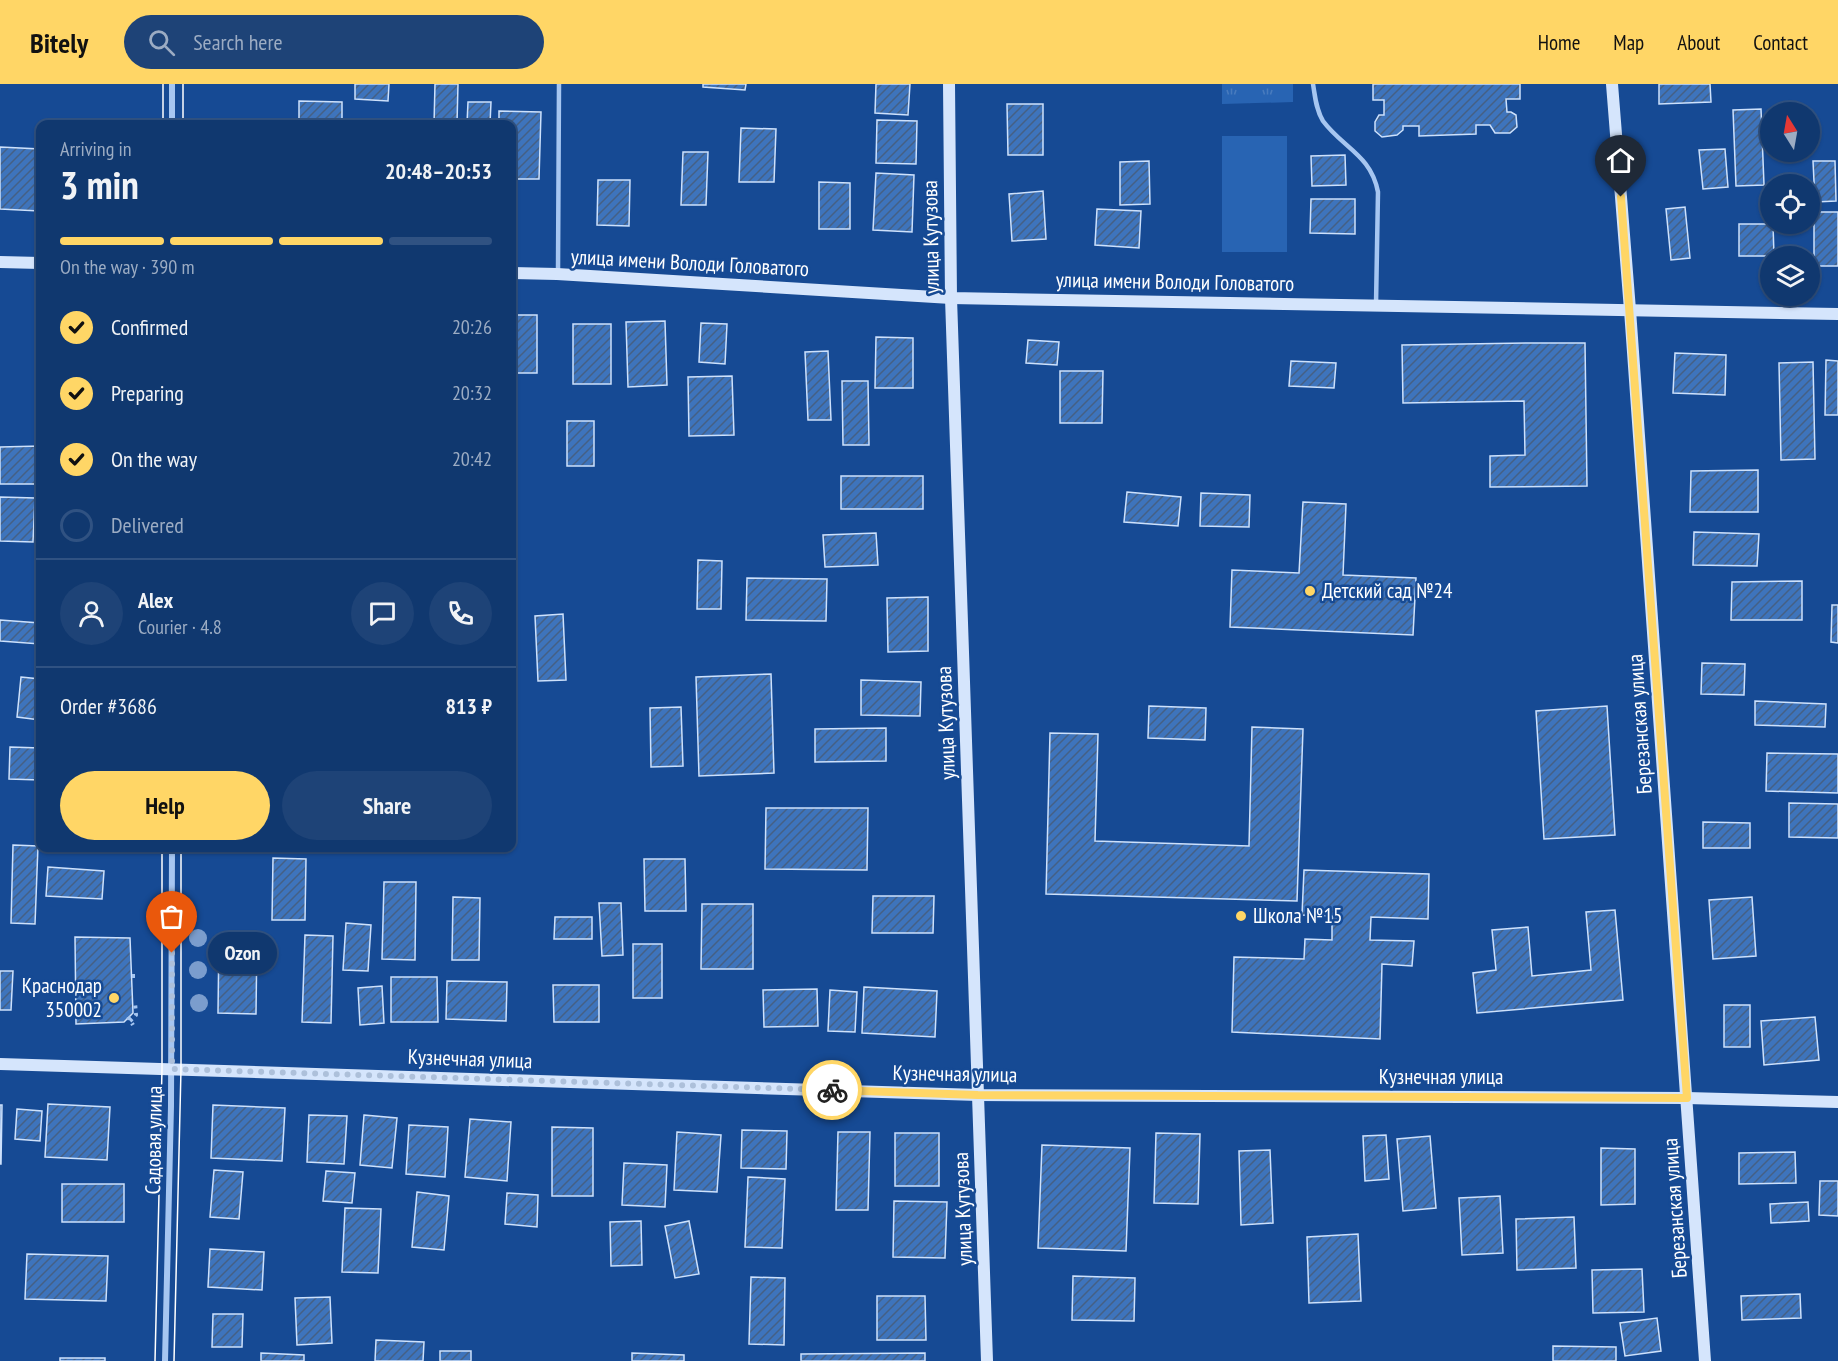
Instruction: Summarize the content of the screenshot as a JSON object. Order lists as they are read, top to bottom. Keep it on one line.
{"streets":{"street":["улица Кутузова","улица имени Володи Головатого","Березанская улица","Кузнечная улица","Садовая улица"]},"crossings":[["улица Кутузова","улица имени Володи Головатого"],["улица Кутузова","Кузнечная улица"],["улица имени Володи Головатого","Березанская улица"],["Березанская улица","Кузнечная улица"],["Кузнечная улица","Садовая улица"]],"places":["Детский сад №24","Школа №15","Ozon","Краснодар 350002"],"north":"top","page":{"header":"Bitely","search":"Search here","nav":["Home","Map","About","Contact"],"heading":["3 min","Arriving in","20:48–20:53"],"panel":["Alex","Courier · 4.8","Order #3686","813 ₽"],"bar":"On the way · 390 m","list":[["Confirmed","20:26"],["Preparing","20:32"],["On the way","20:42"],"Delivered"],"buttons":["Help","Share"],"bubble":"Ozon"}}
